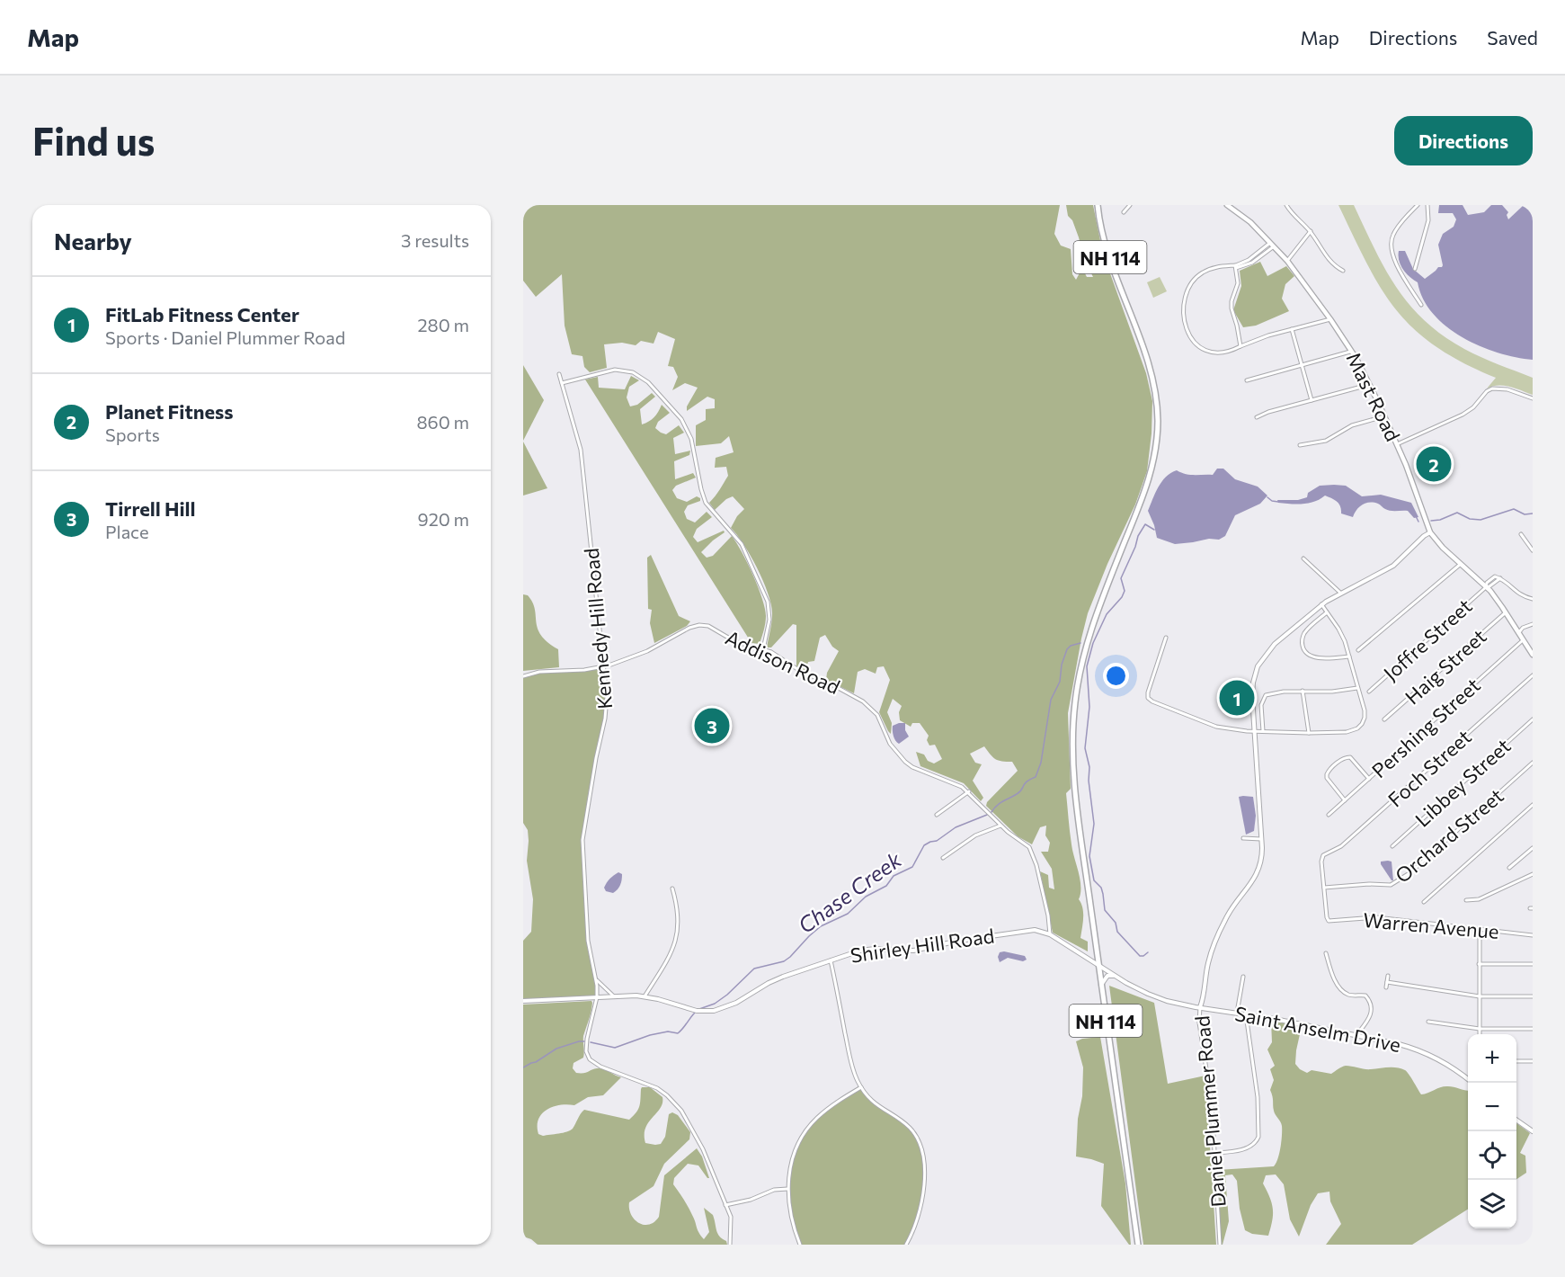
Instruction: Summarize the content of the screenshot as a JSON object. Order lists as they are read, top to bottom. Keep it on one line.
{"streets":{"main road":["NH 114","Mast Road"],"street":["Kennedy Hill Road","Joffre Street","Addison Road","Haig Street","Pershing Street","Foch Street","Libbey Street","Orchard Street","Warren Avenue","Shirley Hill Road","Saint Anselm Drive","Daniel Plummer Road"]},"crossings":[["NH 114","Shirley Hill Road"],["NH 114","Saint Anselm Drive"],["Mast Road","Joffre Street"],["Mast Road","Haig Street"],["Mast Road","Pershing Street"],["Mast Road","Daniel Plummer Road"],["Kennedy Hill Road","Addison Road"],["Kennedy Hill Road","Shirley Hill Road"],["Addison Road","Shirley Hill Road"],["Foch Street","Orchard Street"],["Foch Street","Warren Avenue"],["Orchard Street","Warren Avenue"],["Shirley Hill Road","Saint Anselm Drive"],["Saint Anselm Drive","Daniel Plummer Road"]],"water":["Chase Creek"],"page":{"header":"Map","nav":["Map","Directions","Saved"],"buttons":"Directions","title":"Find us","heading":["Nearby","3 results"],"list":[{"mark":"1","name":"FitLab Fitness Center","note":"Sports · Daniel Plummer Road","value":"280 m"},{"mark":"2","name":"Planet Fitness","note":"Sports","value":"860 m"},{"mark":"3","name":"Tirrell Hill","note":"Place","value":"920 m"}],"pins":["2","1","3"],"map_buttons":["+","−"]}}
